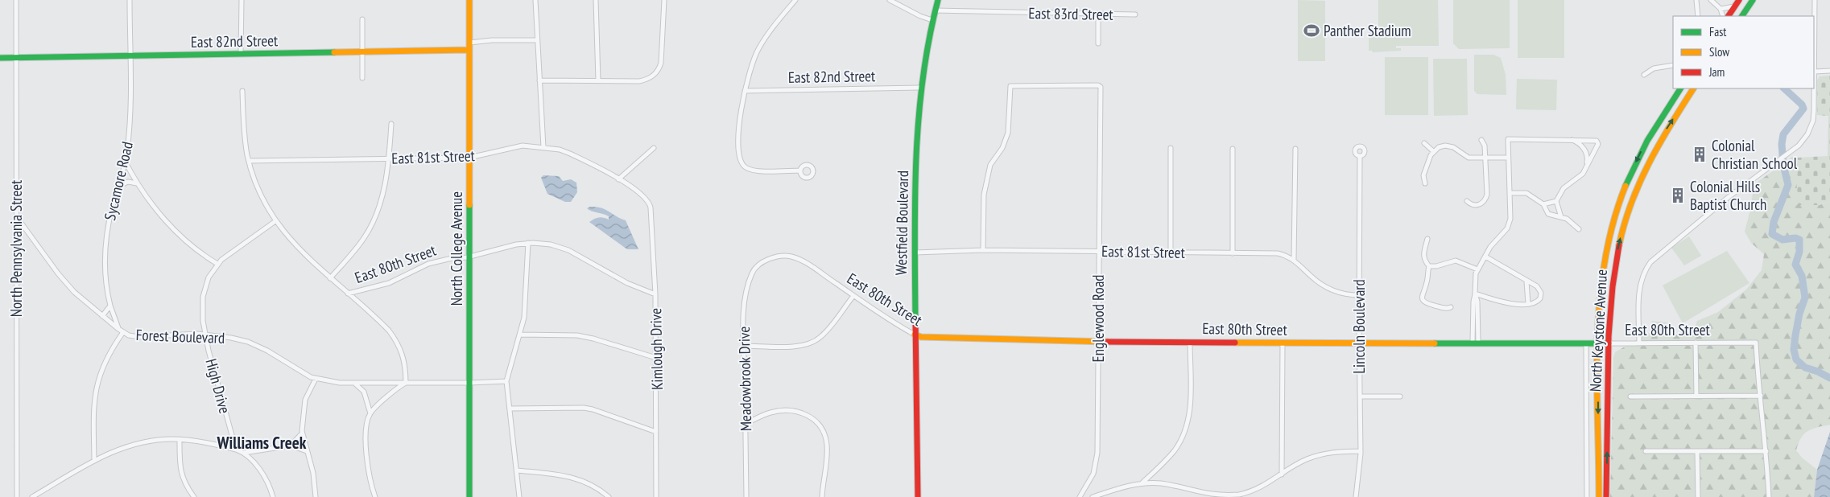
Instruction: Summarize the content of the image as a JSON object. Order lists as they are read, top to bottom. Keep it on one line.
{"streets":{"street":["East 83rd Street","East 82nd Street","East 81st Street","Sycamore Road","Westfield Boulevard","North Pennsylvania Street","North College Avenue","East 80th Street","Englewood Road","Lincoln Boulevard","North Keystone Avenue","Forest Boulevard","Kimlough Drive","Meadowbrook Drive","High Drive"]},"crossings":[["East 83rd Street","Westfield Boulevard"],["East 82nd Street","Sycamore Road"],["East 82nd Street","Westfield Boulevard"],["East 82nd Street","North Pennsylvania Street"],["East 82nd Street","North College Avenue"],["East 81st Street","Westfield Boulevard"],["East 81st Street","North College Avenue"],["East 81st Street","Englewood Road"],["East 81st Street","Lincoln Boulevard"],["East 81st Street","Kimlough Drive"],["Sycamore Road","Forest Boulevard"],["Westfield Boulevard","East 80th Street"],["North Pennsylvania Street","Forest Boulevard"],["North College Avenue","East 80th Street"],["North College Avenue","Forest Boulevard"],["East 80th Street","Englewood Road"],["East 80th Street","Lincoln Boulevard"],["East 80th Street","North Keystone Avenue"],["East 80th Street","Kimlough Drive"],["East 80th Street","Meadowbrook Drive"],["Forest Boulevard","High Drive"]],"districts":["Williams Creek"],"places":{"sports":["Panther Stadium"],"building":["Colonial Christian School","Colonial Hills Baptist Church"]},"legend":["Fast","Slow","Jam"]}
